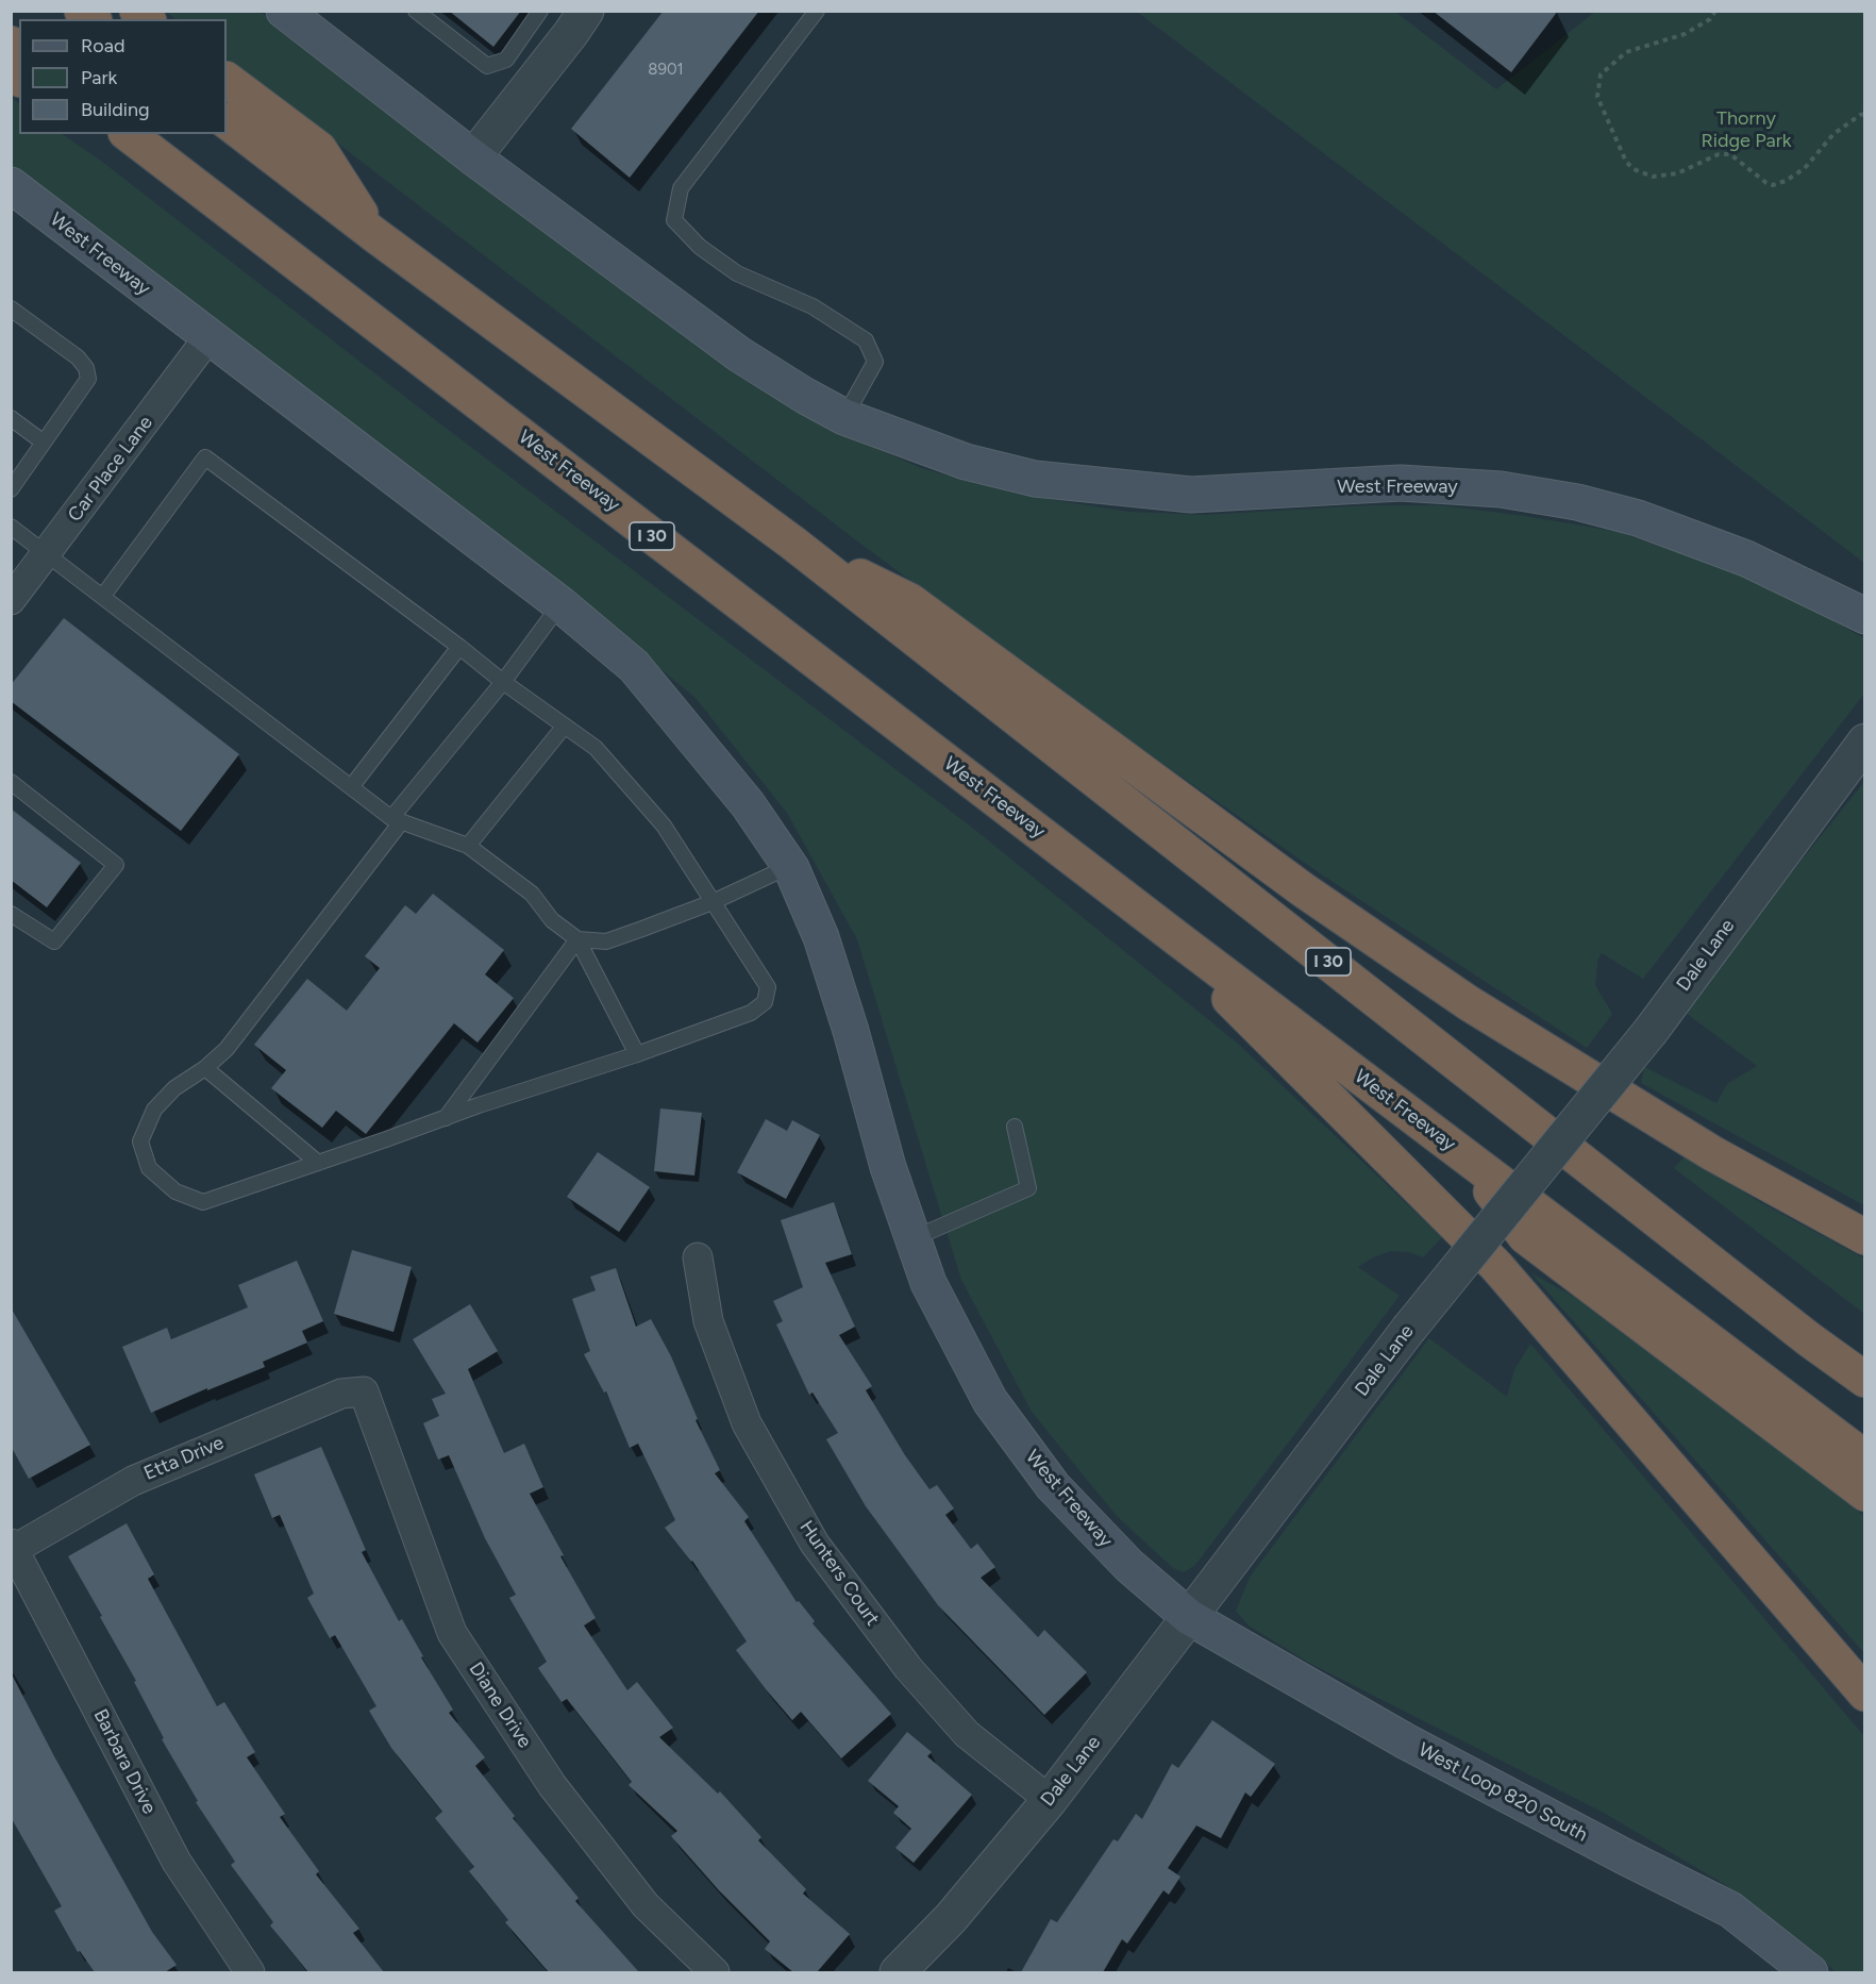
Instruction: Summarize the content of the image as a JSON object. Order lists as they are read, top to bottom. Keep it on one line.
{"streets":{"highway":["West Freeway","I 30"],"main road":["West Loop 820 South"],"street":["Car Place Lane","Dale Lane","Etta Drive","Hunters Court","Diane Drive","Barbara Drive"]},"crossings":[["West Freeway","Car Place Lane"],["West Freeway","Dale Lane"],["West Freeway","West Loop 820 South"],["Dale Lane","Hunters Court"],["Dale Lane","West Loop 820 South"],["Etta Drive","Diane Drive"],["Etta Drive","Barbara Drive"]],"parks":["Thorny Ridge Park"],"house_numbers":["8901"],"legend":["Road","Park","Building"]}
